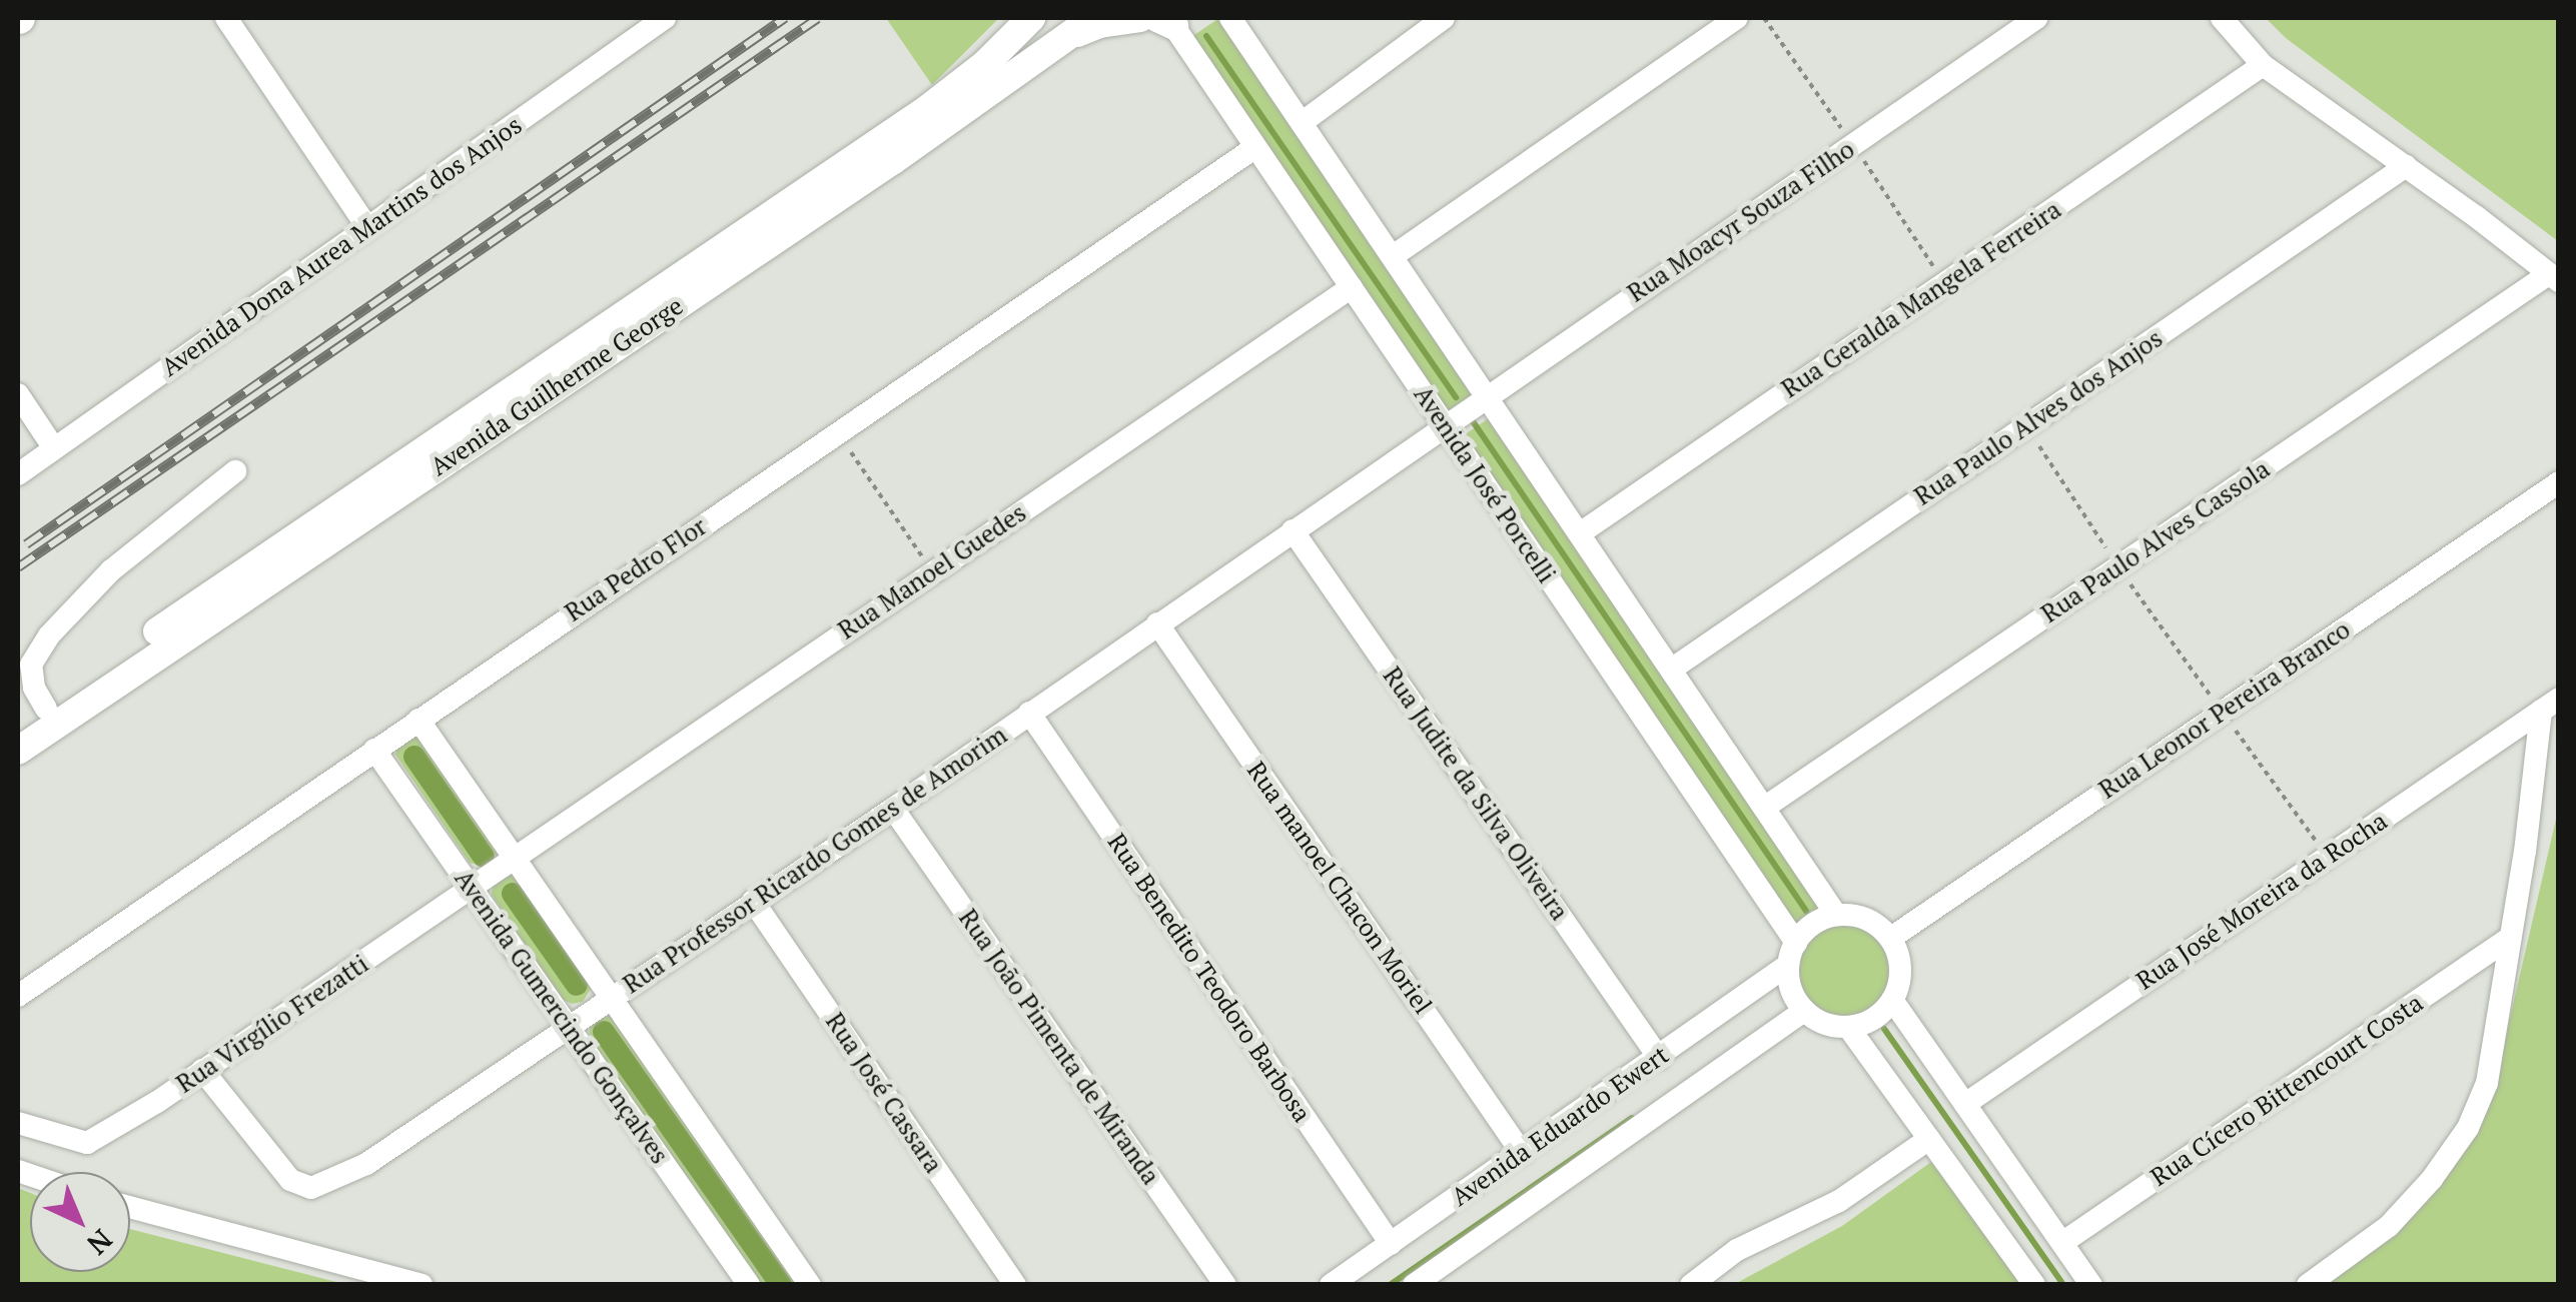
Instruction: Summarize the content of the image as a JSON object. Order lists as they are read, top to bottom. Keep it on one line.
{"streets":{"main road":["Avenida Guilherme George"],"street":["Rua Moacyr Souza Filho","Avenida Dona Aurea Martins dos Anjos","Rua Geralda Mangela Ferreira","Rua Paulo Alves dos Anjos","Avenida José Porcelli","Rua Paulo Alves Cassola","Rua Pedro Flor","Rua Manoel Guedes","Rua Leonor Pereira Branco","Rua Judite da Silva Oliveira","Rua Professor Ricardo Gomes de Amorim","Rua manoel Chacon Moriel","Rua José Moreira da Rocha","Rua Benedito Teodoro Barbosa","Avenida Gumercindo Gonçalves","Rua Virgílio Frezatti","Rua João Pimenta de Miranda","Rua Cícero Bittencourt Costa","Rua José Cassara","Avenida Eduardo Ewert"]},"crossings":[["Rua Moacyr Souza Filho","Avenida José Porcelli"],["Rua Moacyr Souza Filho","Rua Professor Ricardo Gomes de Amorim"],["Rua Geralda Mangela Ferreira","Avenida José Porcelli"],["Rua Paulo Alves dos Anjos","Avenida José Porcelli"],["Avenida José Porcelli","Rua Paulo Alves Cassola"],["Avenida José Porcelli","Rua Pedro Flor"],["Avenida José Porcelli","Rua Manoel Guedes"],["Avenida José Porcelli","Rua Leonor Pereira Branco"],["Avenida José Porcelli","Rua Professor Ricardo Gomes de Amorim"],["Avenida José Porcelli","Avenida Eduardo Ewert"],["Rua Pedro Flor","Avenida Gumercindo Gonçalves"],["Rua Manoel Guedes","Avenida Gumercindo Gonçalves"],["Rua Manoel Guedes","Rua Virgílio Frezatti"],["Rua Leonor Pereira Branco","Avenida Eduardo Ewert"],["Rua Judite da Silva Oliveira","Rua Professor Ricardo Gomes de Amorim"],["Rua Judite da Silva Oliveira","Avenida Eduardo Ewert"],["Rua Professor Ricardo Gomes de Amorim","Rua manoel Chacon Moriel"],["Rua Professor Ricardo Gomes de Amorim","Rua Benedito Teodoro Barbosa"],["Rua Professor Ricardo Gomes de Amorim","Avenida Gumercindo Gonçalves"],["Rua Professor Ricardo Gomes de Amorim","Rua Virgílio Frezatti"],["Rua Professor Ricardo Gomes de Amorim","Rua João Pimenta de Miranda"],["Rua Professor Ricardo Gomes de Amorim","Rua José Cassara"],["Rua manoel Chacon Moriel","Avenida Eduardo Ewert"],["Rua Benedito Teodoro Barbosa","Avenida Eduardo Ewert"],["Avenida Gumercindo Gonçalves","Rua Virgílio Frezatti"]],"north":"bottom right"}
